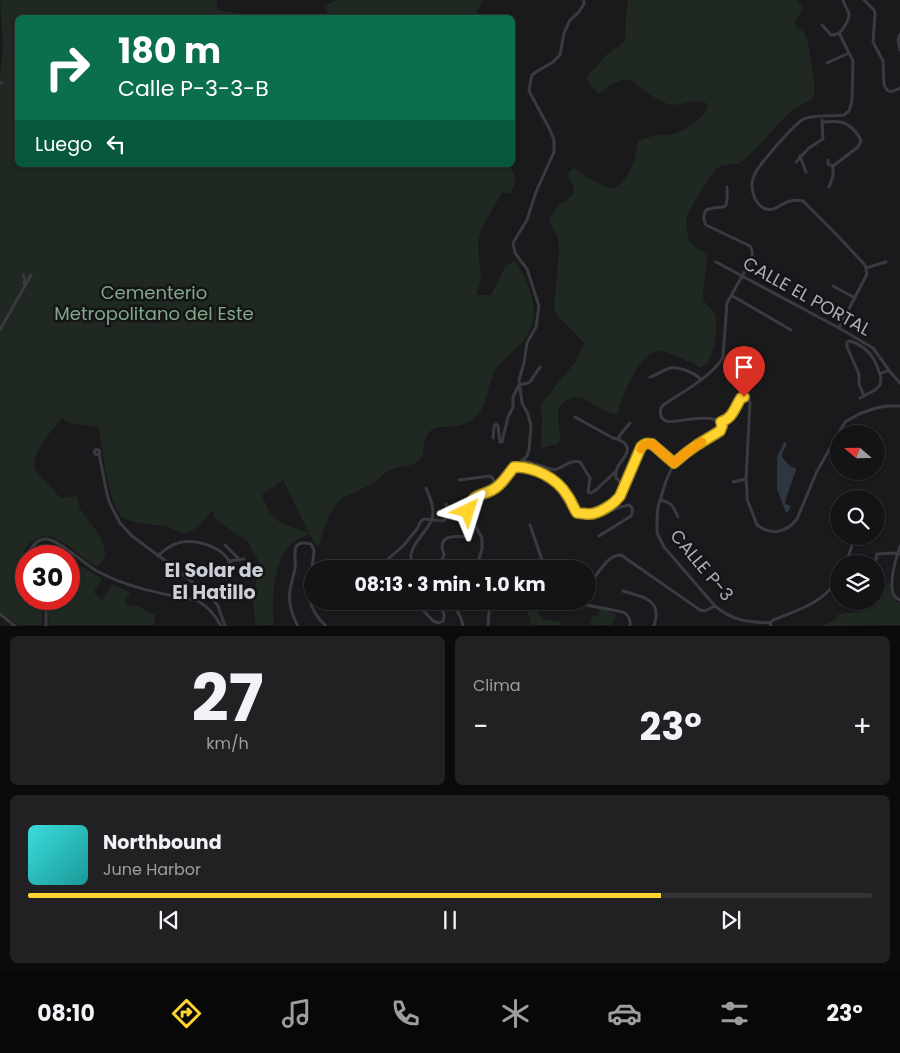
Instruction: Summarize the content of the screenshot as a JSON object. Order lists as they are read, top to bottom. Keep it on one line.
{"streets":{"street":["CALLE EL PORTAL","CALLE P-3"]},"districts":["El Solar de El Hatillo"],"parks":["Cementerio Metropolitano del Este"],"north":"left","page":{"turn":["180 m","Calle P-3-3-B"],"then":"Luego","limit":"30","trip":"08:13 · 3 min · 1.0 km","tile":[["27","km/h"],"Clima"],"heat":["−","23°","+"],"song":["Northbound","June Harbor"],"tabs":["08:10","23°"]}}
